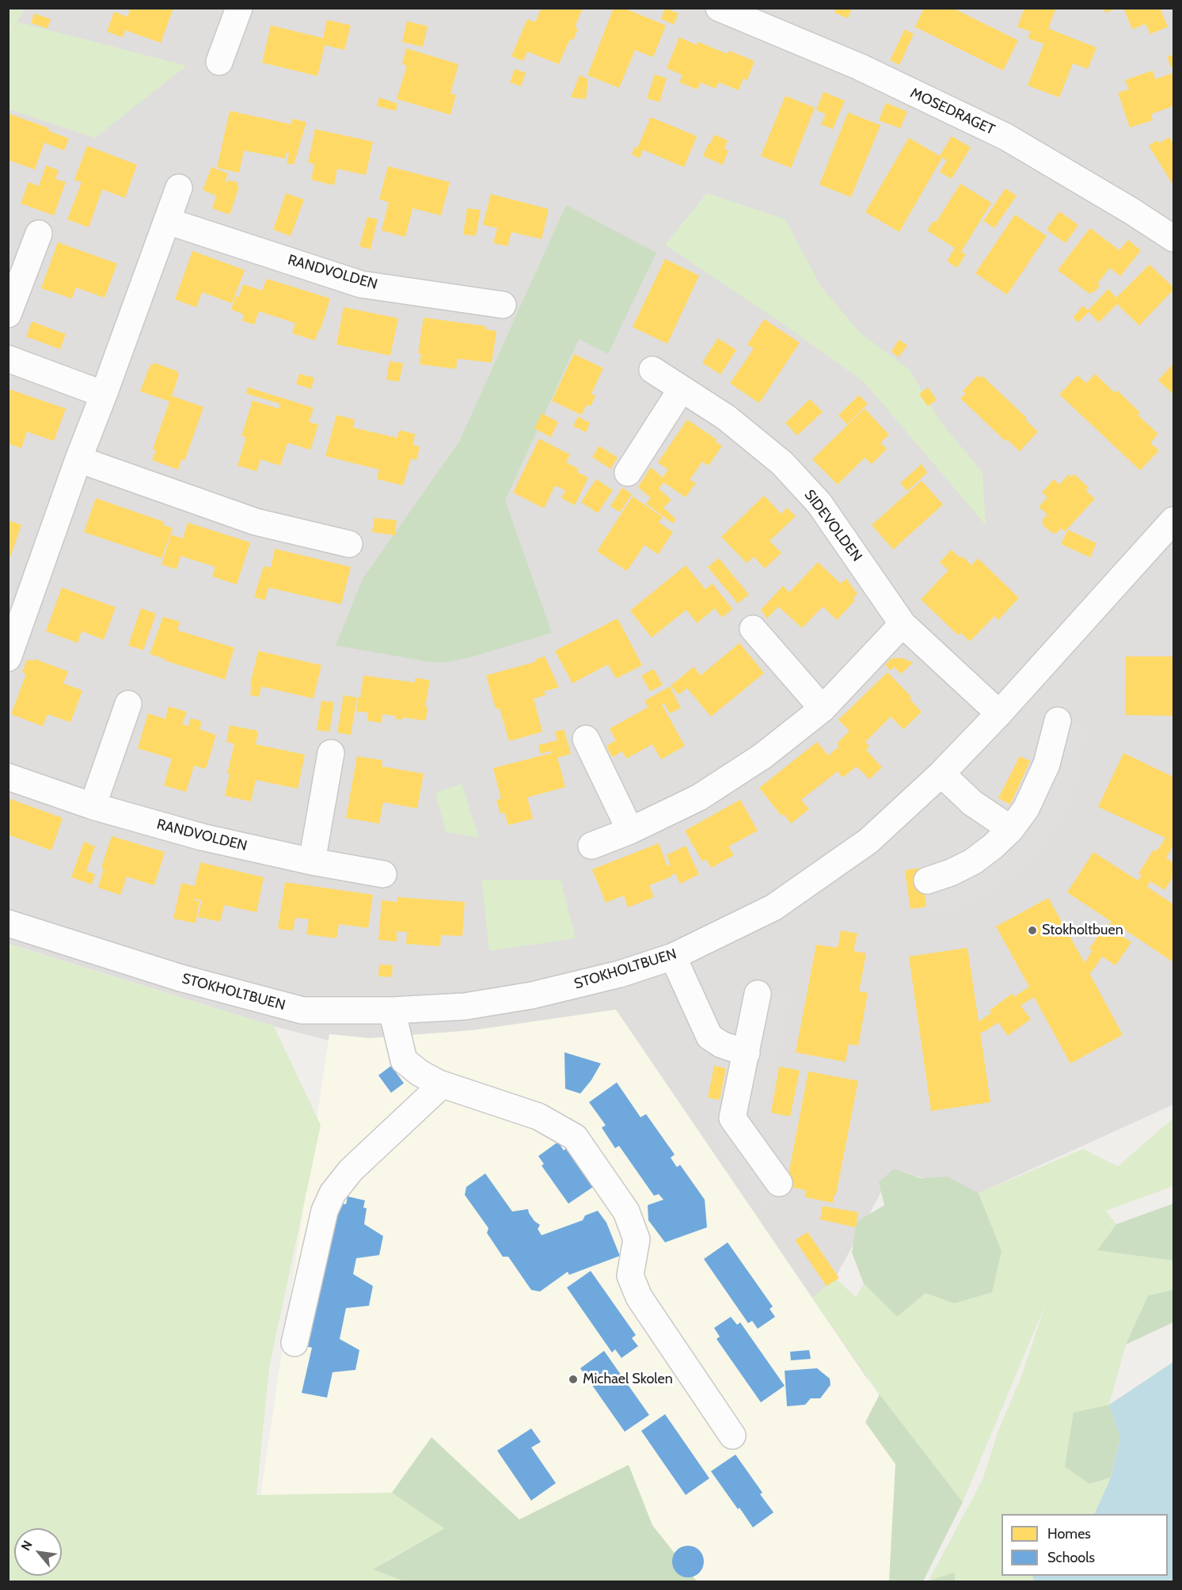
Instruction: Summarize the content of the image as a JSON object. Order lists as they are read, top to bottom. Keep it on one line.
{"streets":{"street":["MOSEDRAGET","RANDVOLDEN","SIDEVOLDEN","STOKHOLTBUEN"]},"crossings":[["SIDEVOLDEN","STOKHOLTBUEN"]],"places":["Stokholtbuen","Michael Skolen"],"legend":["Homes","Schools"],"north":"top left"}
